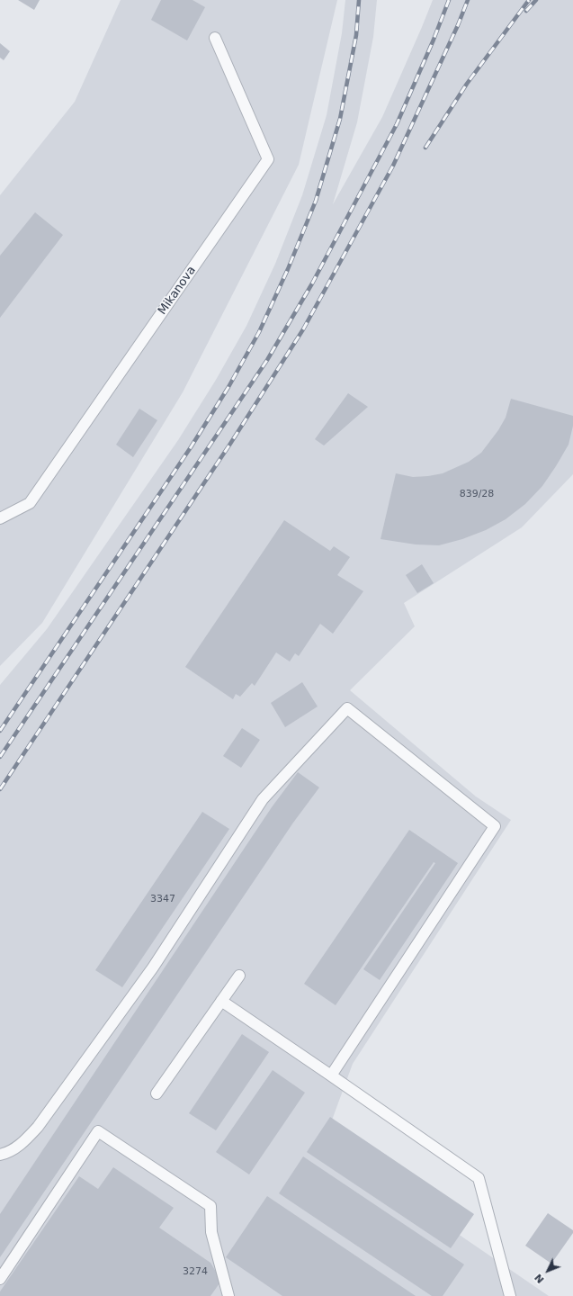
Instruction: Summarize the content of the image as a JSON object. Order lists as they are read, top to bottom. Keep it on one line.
{"streets":{"lane":["Mikanova"]},"house_numbers":["839/28","3347","3274"],"north":"bottom left"}
